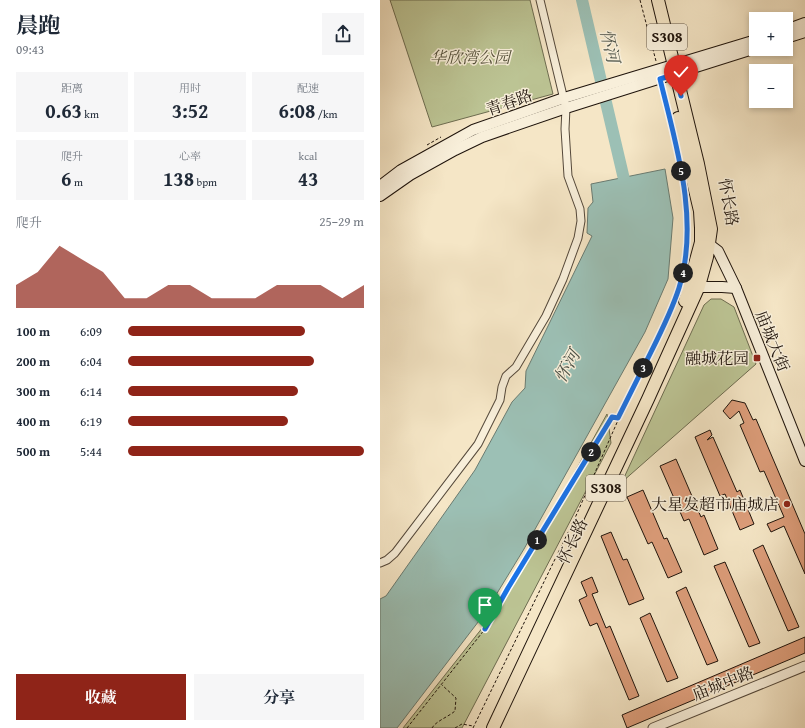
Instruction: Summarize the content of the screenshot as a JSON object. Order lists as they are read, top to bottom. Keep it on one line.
{"streets":{"main road":["S308","青春路","怀长路","庙城大街"],"street":["庙城中路"]},"crossings":[["青春路","怀长路"],["怀长路","庙城大街"]],"water":["怀河"],"parks":["华欣湾公园"],"places":{"transit":["融城花园"],"other":["大星发超市庙城店"]},"page":{"heading":["晨跑","09:43"],"map_buttons":["+","−"],"stats":[["距离","0.63 km"],["用时","3:52"],["配速","6:08 /km"],["爬升","6 m"],["心率","138 bpm"],["kcal","43"]],"pins":["5","4","3","2","1"],"chart":["爬升","25–29 m"],"list":[{"name":"100 m","note":"6:09"},{"name":"200 m","note":"6:04"},{"name":"300 m","note":"6:14"},{"name":"400 m","note":"6:19"},{"name":"500 m","note":"5:44"}],"buttons":["收藏","分享"]}}
